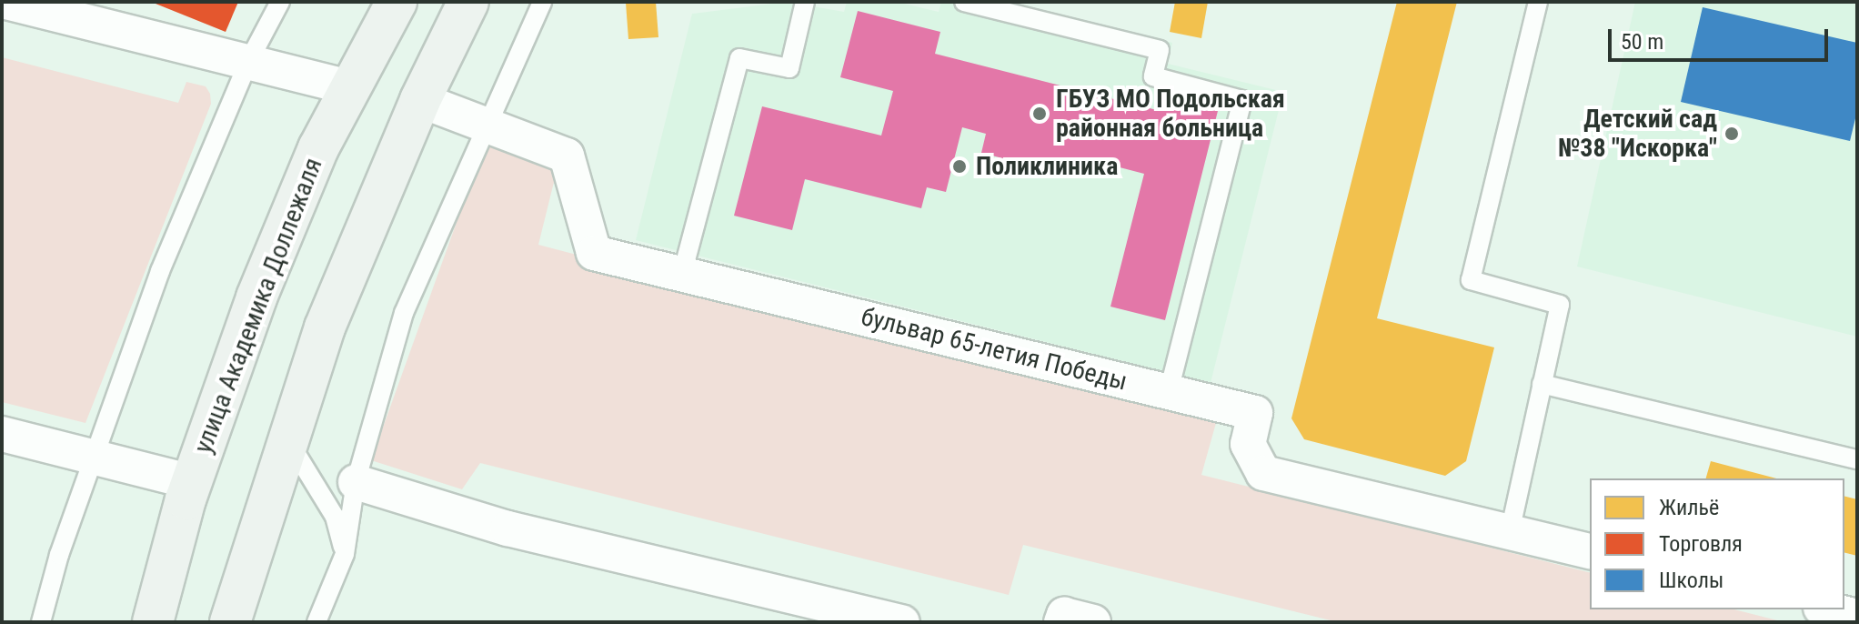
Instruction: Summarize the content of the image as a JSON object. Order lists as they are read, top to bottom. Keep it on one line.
{"streets":{"main road":["улица Академика Доллежаля"],"street":["бульвар 65-летия Победы"]},"places":["ГБУЗ МО Подольская районная больница","Детский сад №38 \"Искорка\"","Поликлиника"],"legend":["Жильё","Торговля","Школы"],"scale_bar":"50 m"}
